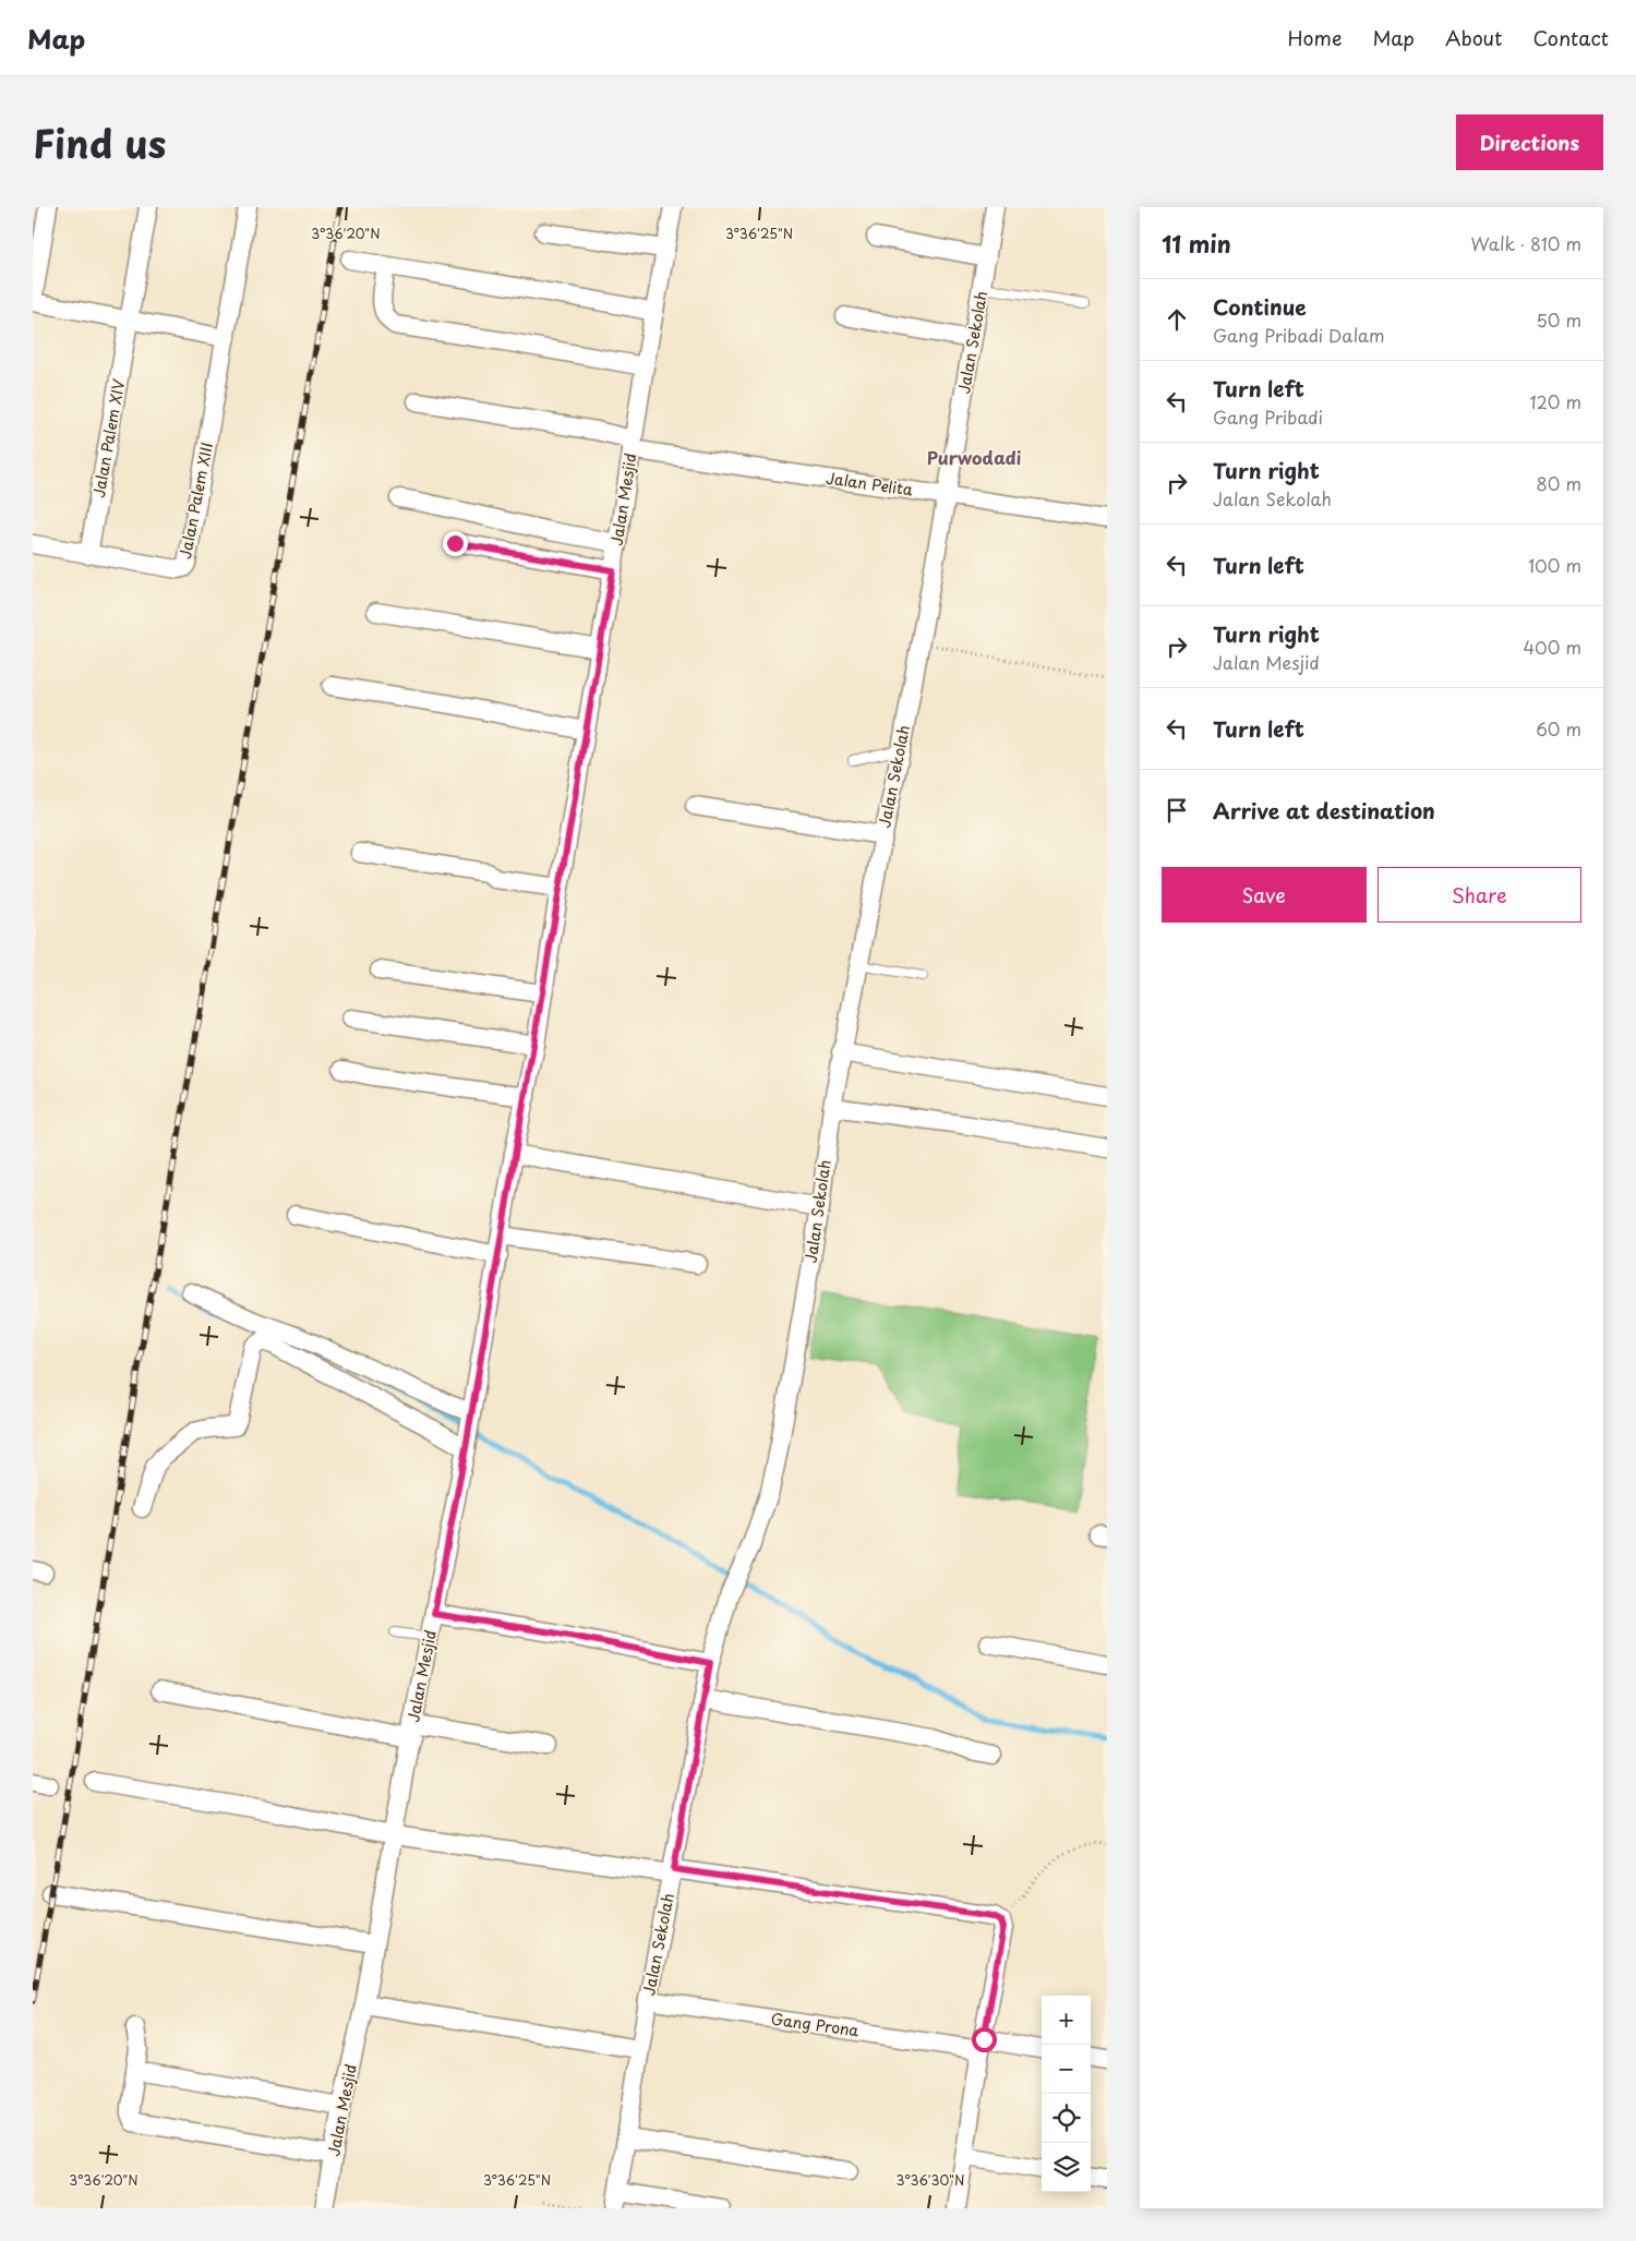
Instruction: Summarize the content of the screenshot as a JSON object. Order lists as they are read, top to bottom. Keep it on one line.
{"streets":{"street":["Jalan Sekolah","Jalan Palem XIV","Jalan Pelita","Jalan Mesjid","Jalan Palem XIII","Gang Prona"]},"crossings":[["Jalan Sekolah","Jalan Pelita"],["Jalan Sekolah","Gang Prona"],["Jalan Palem XIV","Jalan Palem XIII"],["Jalan Pelita","Jalan Mesjid"]],"districts":["Purwodadi"],"page":{"header":"Map","nav":["Home","Map","About","Contact"],"title":"Find us","buttons":["Directions",["Save","Share"]],"heading":["11 min","Walk · 810 m"],"list":[["Continue","Gang Pribadi Dalam","50 m"],["Turn left","Gang Pribadi","120 m"],["Turn right","Jalan Sekolah","80 m"],["Turn left","100 m"],["Turn right","Jalan Mesjid","400 m"],["Turn left","60 m"],"Arrive at destination"],"map_buttons":["+","−"]},"coordinates":["3°36'20\"N","3°36'25\"N","3°36'30\"N"]}
